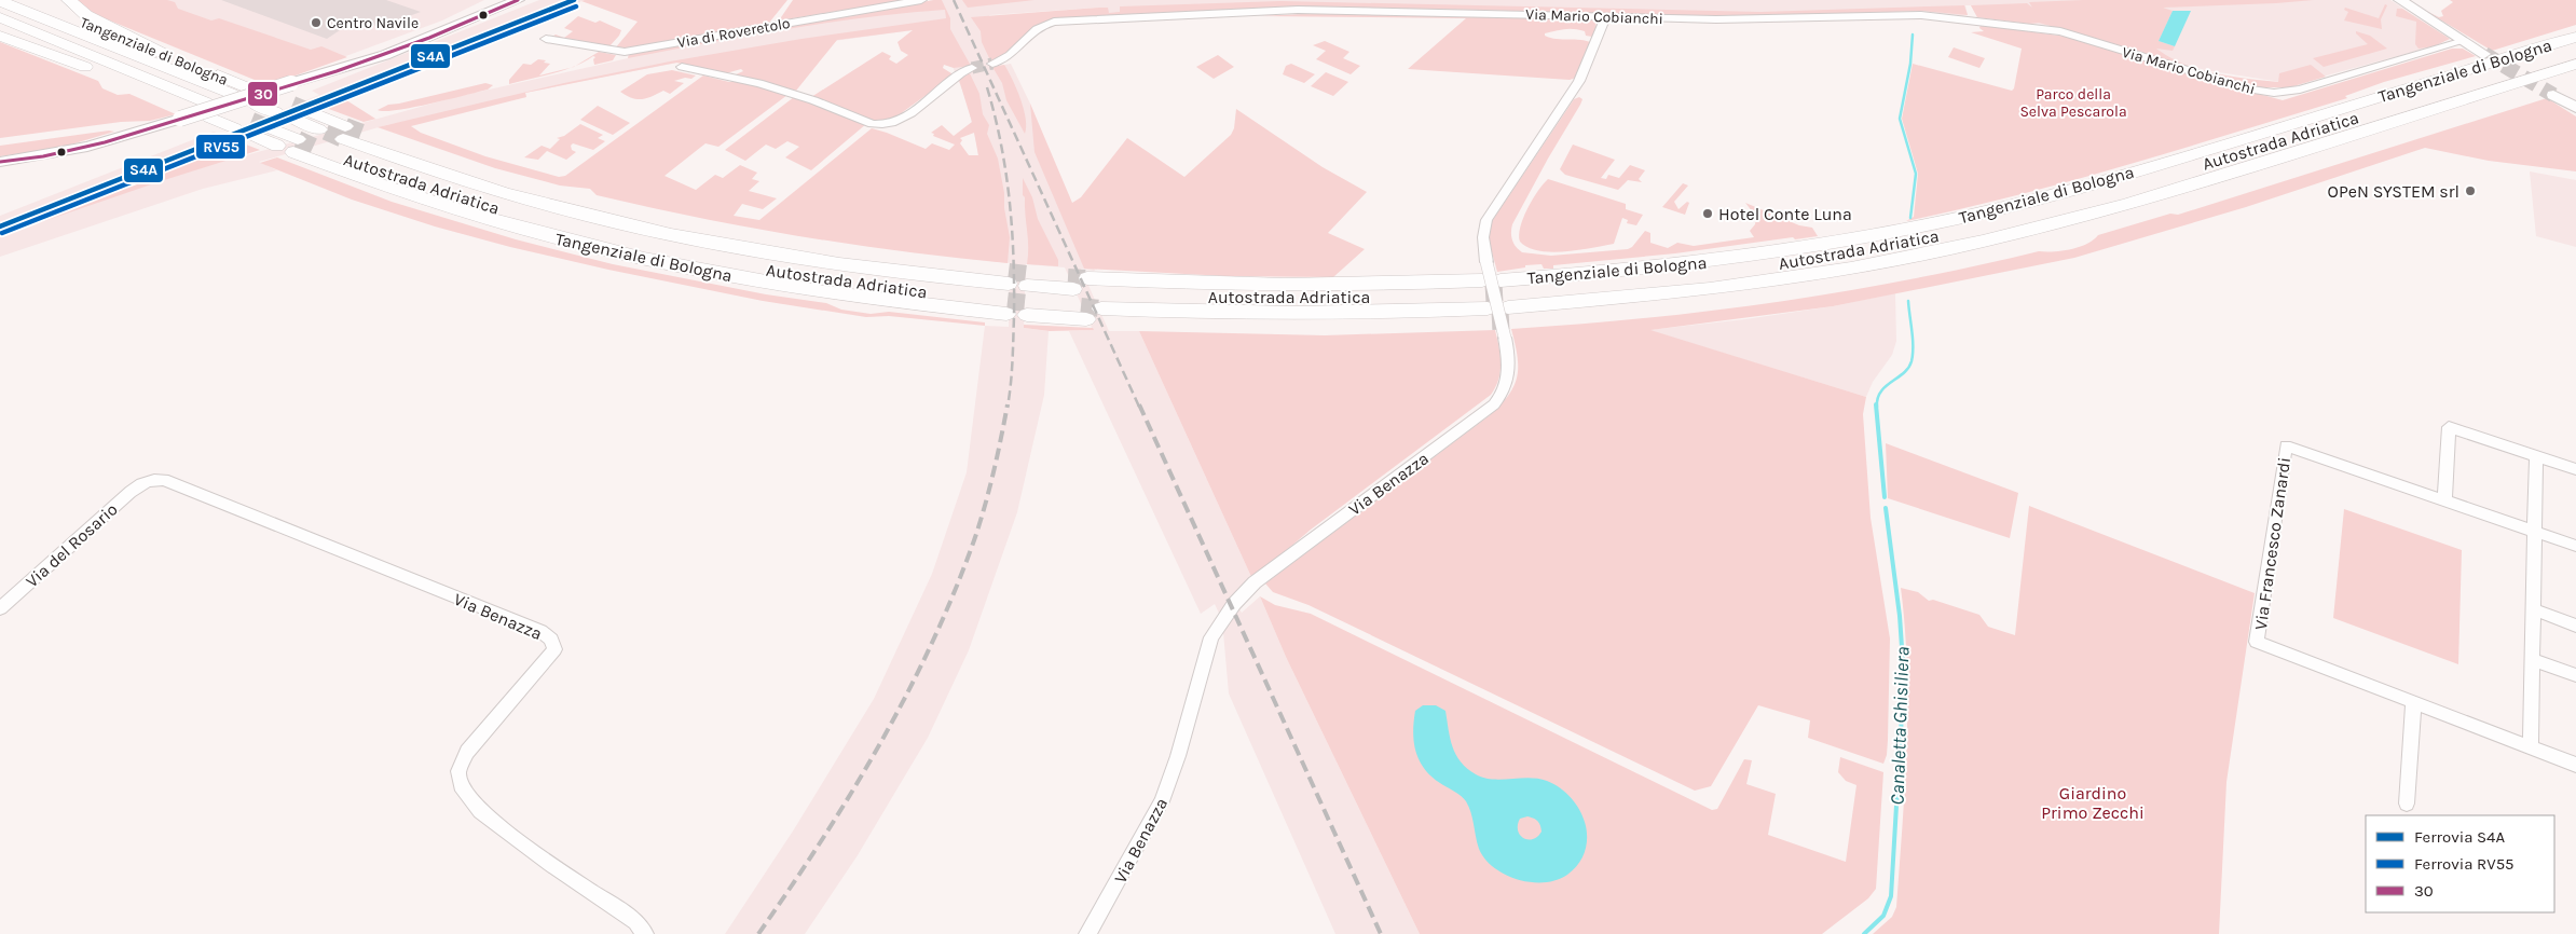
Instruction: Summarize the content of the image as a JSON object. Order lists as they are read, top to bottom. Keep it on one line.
{"streets":{"highway":["Tangenziale di Bologna","Autostrada Adriatica"],"street":["Via Mario Cobianchi","Via di Roveretolo","Via Benazza","Via Francesco Zanardi","Via del Rosario"]},"crossings":[["Via Mario Cobianchi","Via Benazza"],["Tangenziale di Bologna","Autostrada Adriatica"],["Via Benazza","Via del Rosario"]],"water":["Canaletta Ghisiliera"],"parks":["Parco della Selva Pescarola","Giardino Primo Zecchi"],"places":["Centro Navile","OPeN SYSTEM srl","Hotel Conte Luna"],"lines":["rail line S4A","transit line 30","rail line RV55"],"legend":["Ferrovia S4A","Ferrovia RV55","30"]}
